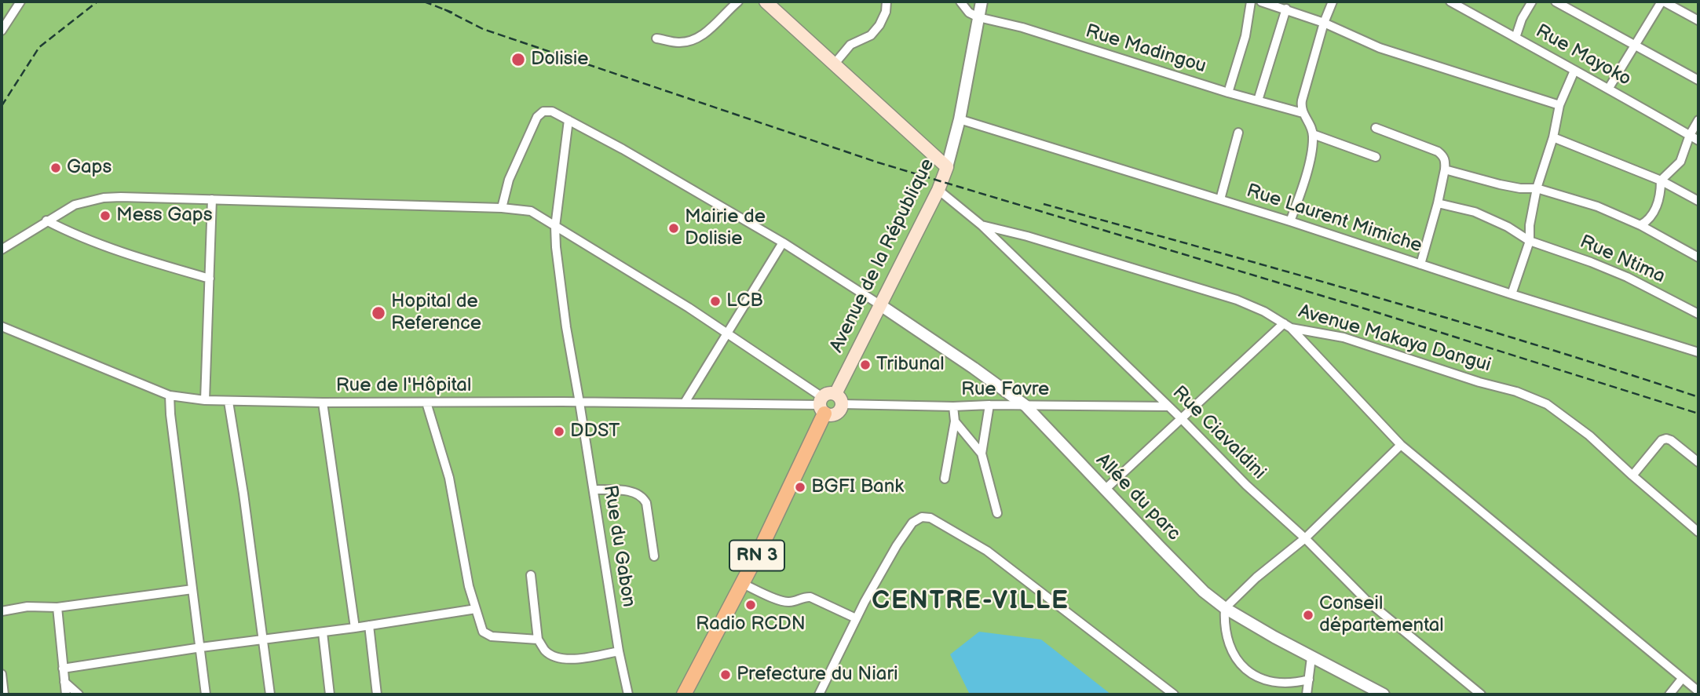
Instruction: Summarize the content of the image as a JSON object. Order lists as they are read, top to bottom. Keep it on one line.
{"streets":{"highway":["RN 3"],"main road":["Avenue de la République"],"street":["Rue Madingou","Rue Mayoko","Rue Laurent Mimiche","Rue Ntima","Avenue Makaya Dangui","Rue de l'Hôpital","Rue Favre","Rue Ciavaldini","Allée du parc","Rue du Gabon"]},"crossings":[["Rue Madingou","Avenue de la République"],["Rue Laurent Mimiche","Avenue de la République"],["Avenue de la République","Rue Favre"],["Avenue de la République","Rue Ciavaldini"],["Avenue de la République","Allée du parc"],["Avenue Makaya Dangui","Rue Ciavaldini"],["Rue de l'Hôpital","Rue du Gabon"],["Rue de l'Hôpital","RN 3"],["Rue Favre","Rue Ciavaldini"],["Rue Favre","Allée du parc"]],"districts":["CENTRE-VILLE"],"places":["Dolisie","Gaps","Mess Gaps","Mairie de Dolisie","LCB","Hopital de Reference","Tribunal","DDST","BGFI Bank","Radio RCDN","Conseil départemental","Prefecture du Niari"]}
